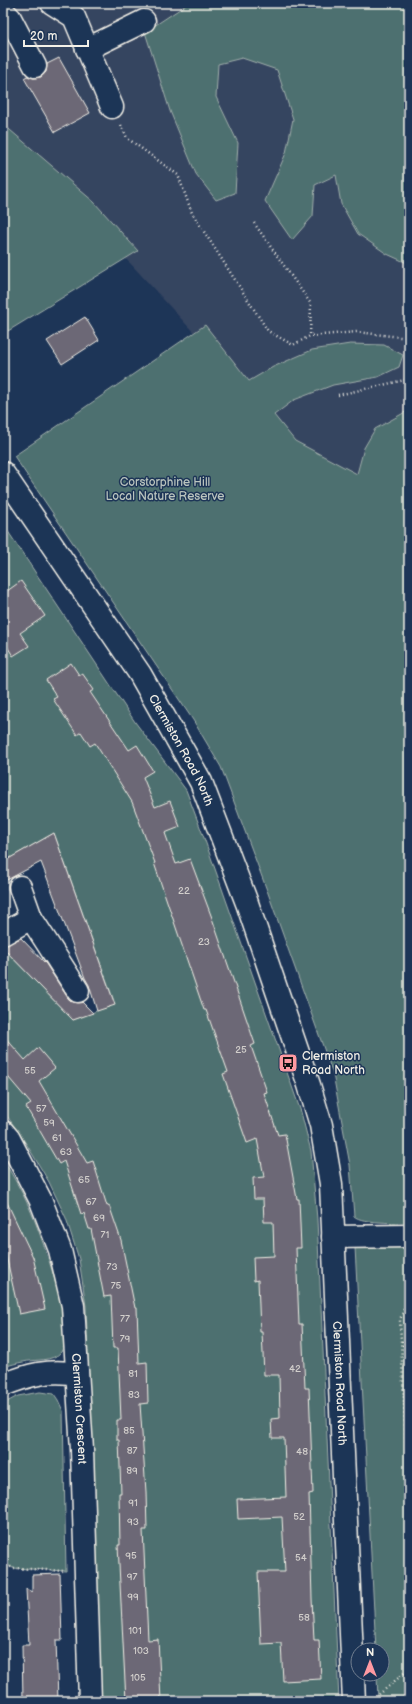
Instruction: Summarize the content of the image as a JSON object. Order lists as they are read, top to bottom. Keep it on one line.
{"streets":{"street":["Clermiston Road North","Clermiston Crescent"]},"parks":["Corstorphine Hill Local Nature Reserve"],"places":{"bus stop":["Clermiston Road North"]},"house_numbers":["22","23","25","55","57","59","61","63","65","67","69","71","73","75","77","79","42","81","83","85","87","48","89","91","52","93","95","54","97","99","58","101","103","105"],"scale_bar":"20 m","north":"top"}
